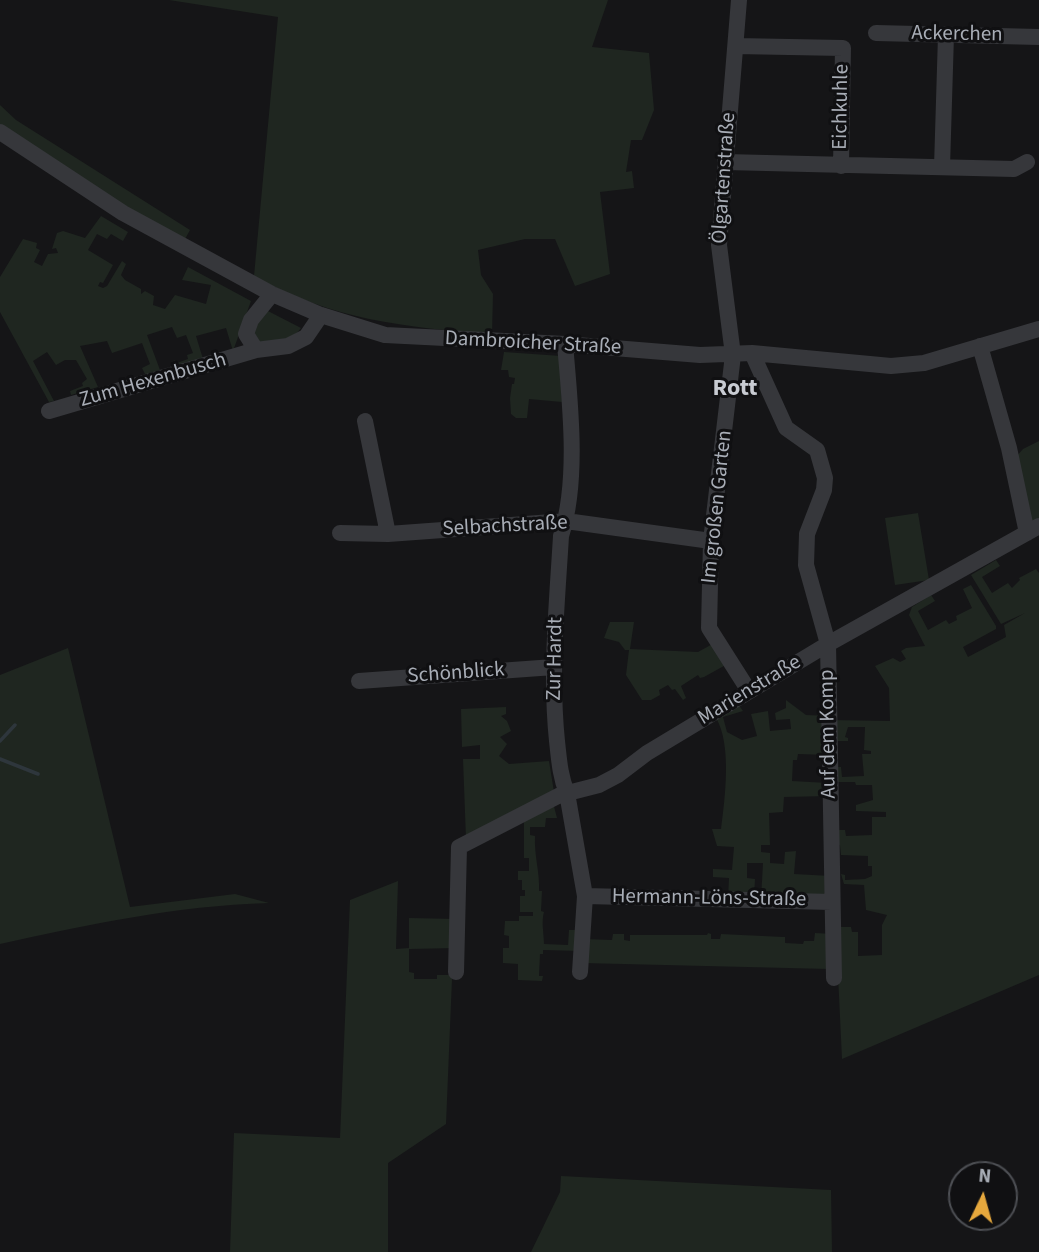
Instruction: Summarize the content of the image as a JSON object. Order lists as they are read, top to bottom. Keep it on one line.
{"streets":{"street":["Ackerchen","Eichkuhle","Ölgartenstraße","Dambroicher Straße","Zum Hexenbusch","Im großen Garten","Selbachstraße","Zur Hardt","Schönblick","Marienstraße","Auf dem Komp","Hermann-Löns-Straße"]},"crossings":[["Eichkuhle","Ölgartenstraße"],["Ölgartenstraße","Dambroicher Straße"],["Ölgartenstraße","Im großen Garten"],["Dambroicher Straße","Zum Hexenbusch"],["Dambroicher Straße","Im großen Garten"],["Dambroicher Straße","Zur Hardt"],["Dambroicher Straße","Auf dem Komp"],["Im großen Garten","Selbachstraße"],["Im großen Garten","Marienstraße"],["Selbachstraße","Zur Hardt"],["Zur Hardt","Schönblick"],["Zur Hardt","Marienstraße"],["Zur Hardt","Hermann-Löns-Straße"],["Marienstraße","Auf dem Komp"],["Auf dem Komp","Hermann-Löns-Straße"]],"districts":["Rott"],"north":"top"}
